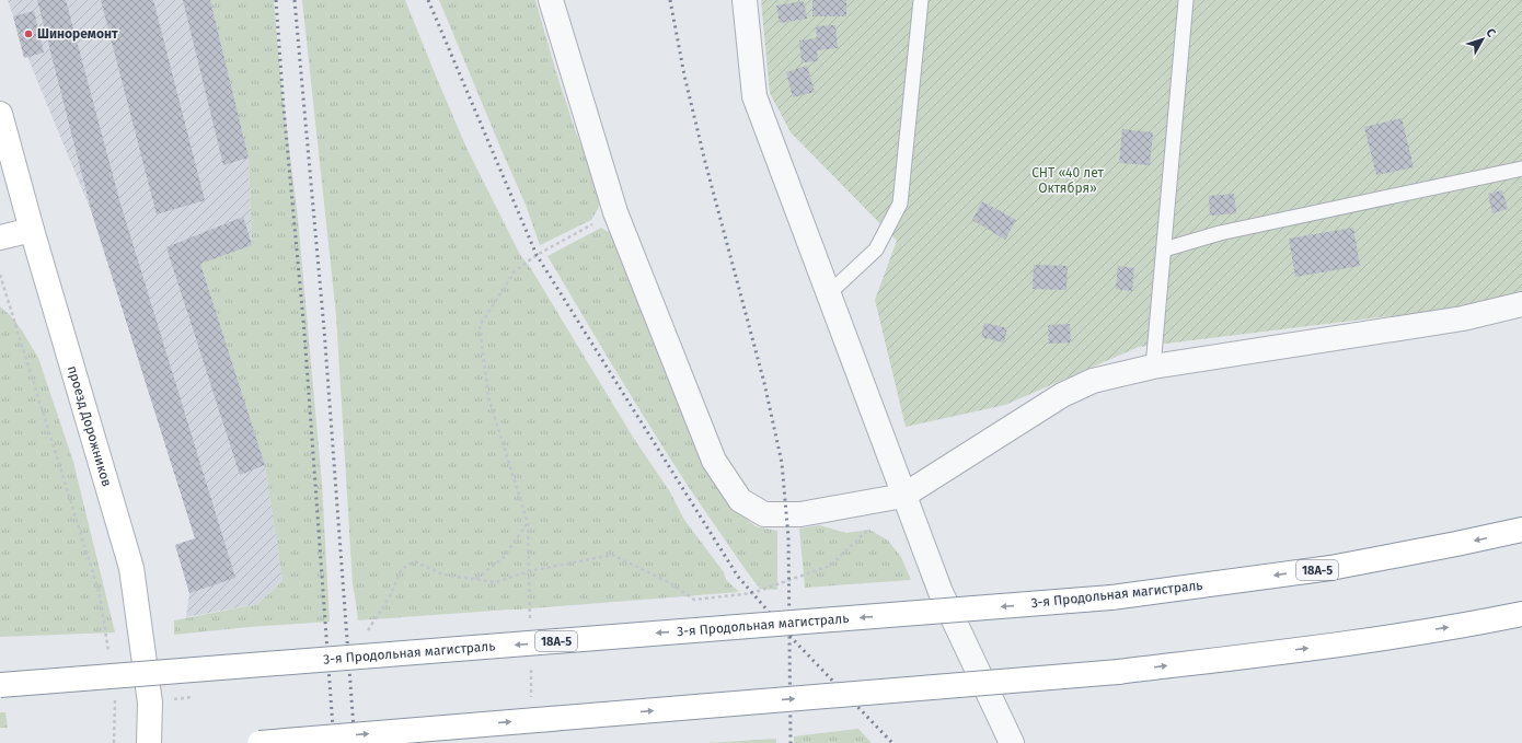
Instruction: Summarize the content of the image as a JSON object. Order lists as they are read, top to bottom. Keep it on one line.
{"streets":{"main road":["проезд Дорожников","18А-5","3-я Продольная магистраль"]},"parks":["СНТ «40 лет Октября»"],"places":["Шиноремонт"],"north":"top right"}
